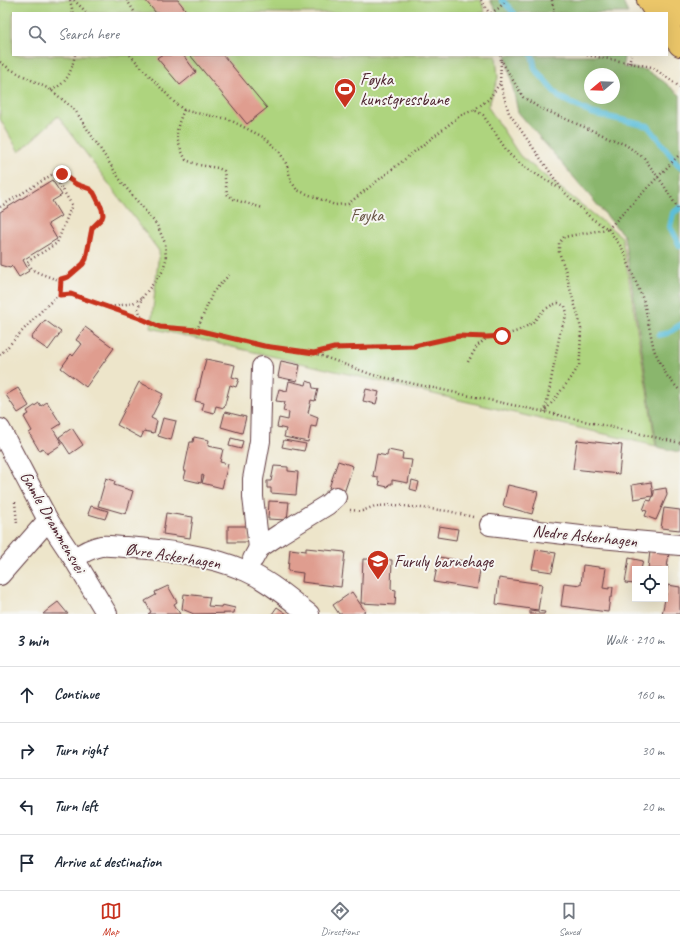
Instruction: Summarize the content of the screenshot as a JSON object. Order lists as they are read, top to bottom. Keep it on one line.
{"streets":{"street":["Gamle Drammensvei","Nedre Askerhagen","Øvre Askerhagen"]},"crossings":[["Gamle Drammensvei","Øvre Askerhagen"]],"parks":["Føyka"],"places":{"sports":["Føyka kunstgressbane"],"school or university":["Furuly barnehage"]},"north":"left","page":{"search":"Search here","heading":["3 min","Walk · 210 m"],"list":[["Continue","160 m"],["Turn right","30 m"],["Turn left","20 m"],"Arrive at destination"],"nav":["Map","Directions","Saved"]}}
